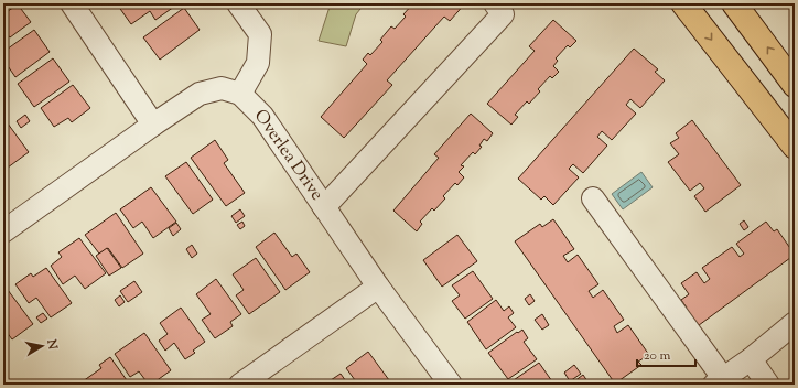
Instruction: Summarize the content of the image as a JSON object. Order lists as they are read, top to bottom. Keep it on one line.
{"streets":{"street":["Overlea Drive"]},"scale_bar":"20 m","north":"right"}
